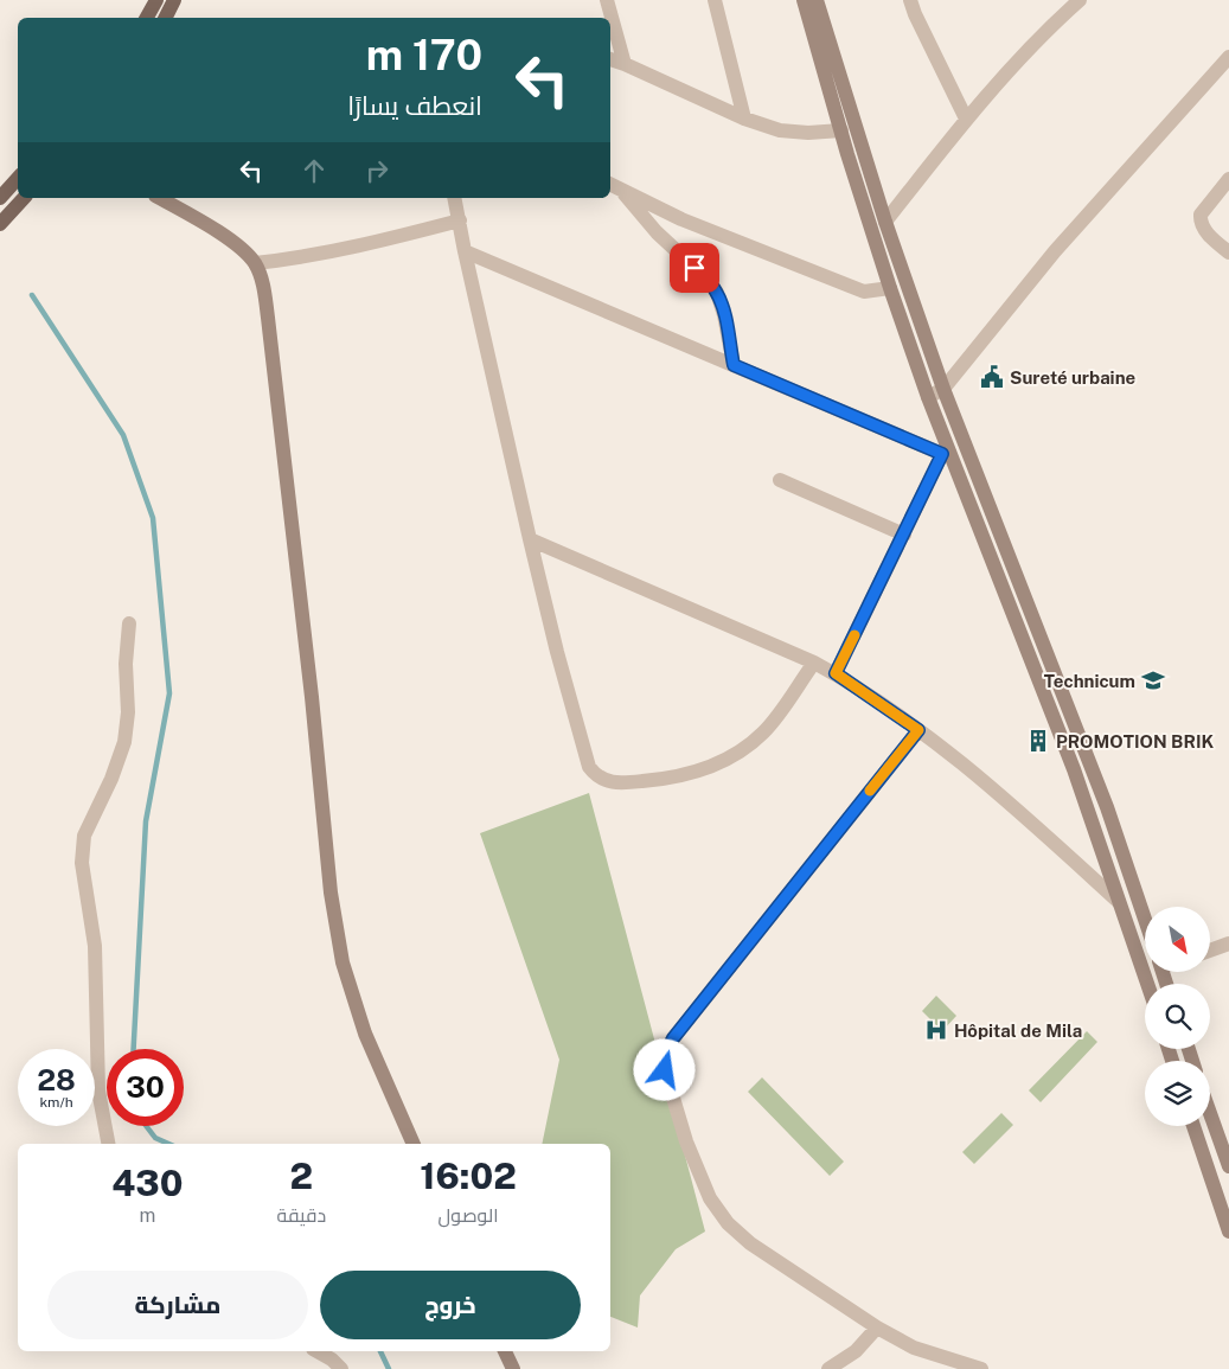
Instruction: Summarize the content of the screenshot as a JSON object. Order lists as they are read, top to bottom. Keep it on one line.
{"places":{"public building":["Sureté urbaine"],"school or university":["Technicum"],"building":["PROMOTION BRIK"],"hospital":["Hôpital de Mila"]},"north":"bottom right","page":{"turn":["170 m","انعطف يسارًا"],"speed":"28 km/h","limit":"30","eta":["16:02","الوصول","2","دقيقة","430","m"],"buttons":["خروج","مشاركة"]}}
